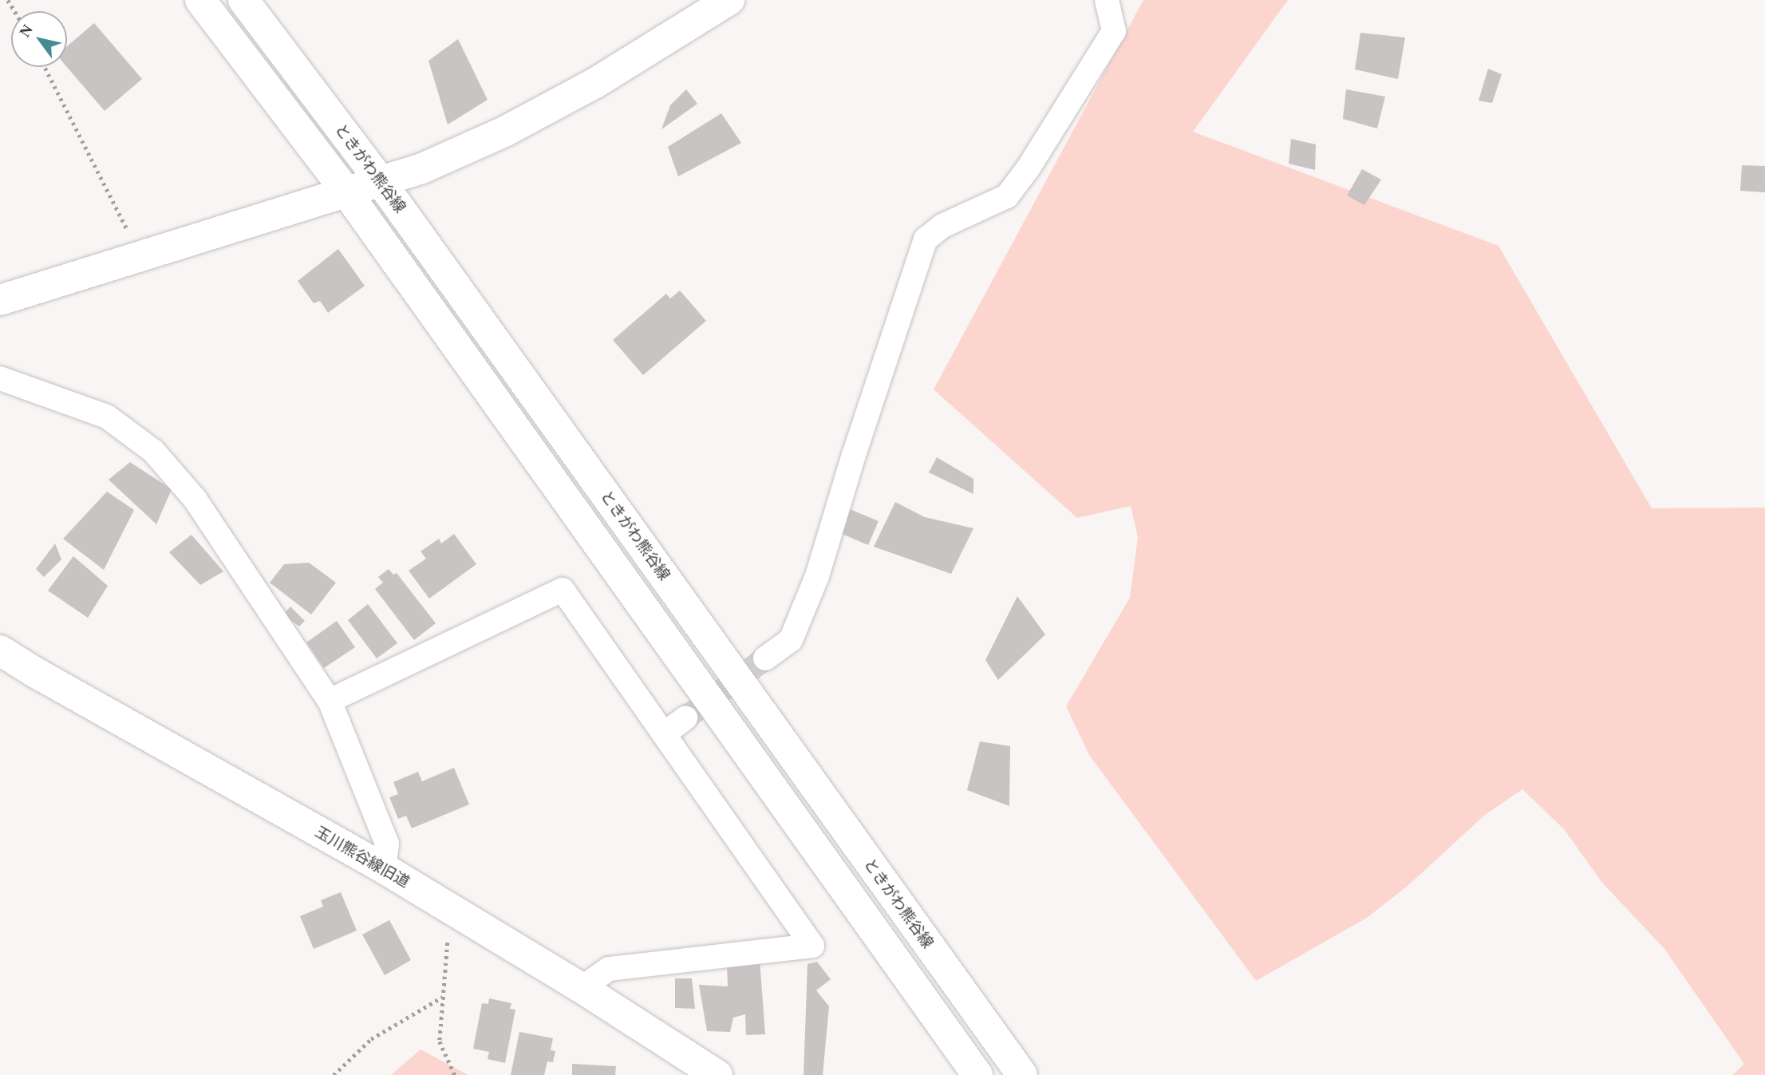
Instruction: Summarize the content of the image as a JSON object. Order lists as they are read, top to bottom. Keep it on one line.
{"streets":{"main road":["ときがわ熊谷線","玉川熊谷線旧道"]},"north":"top left"}
